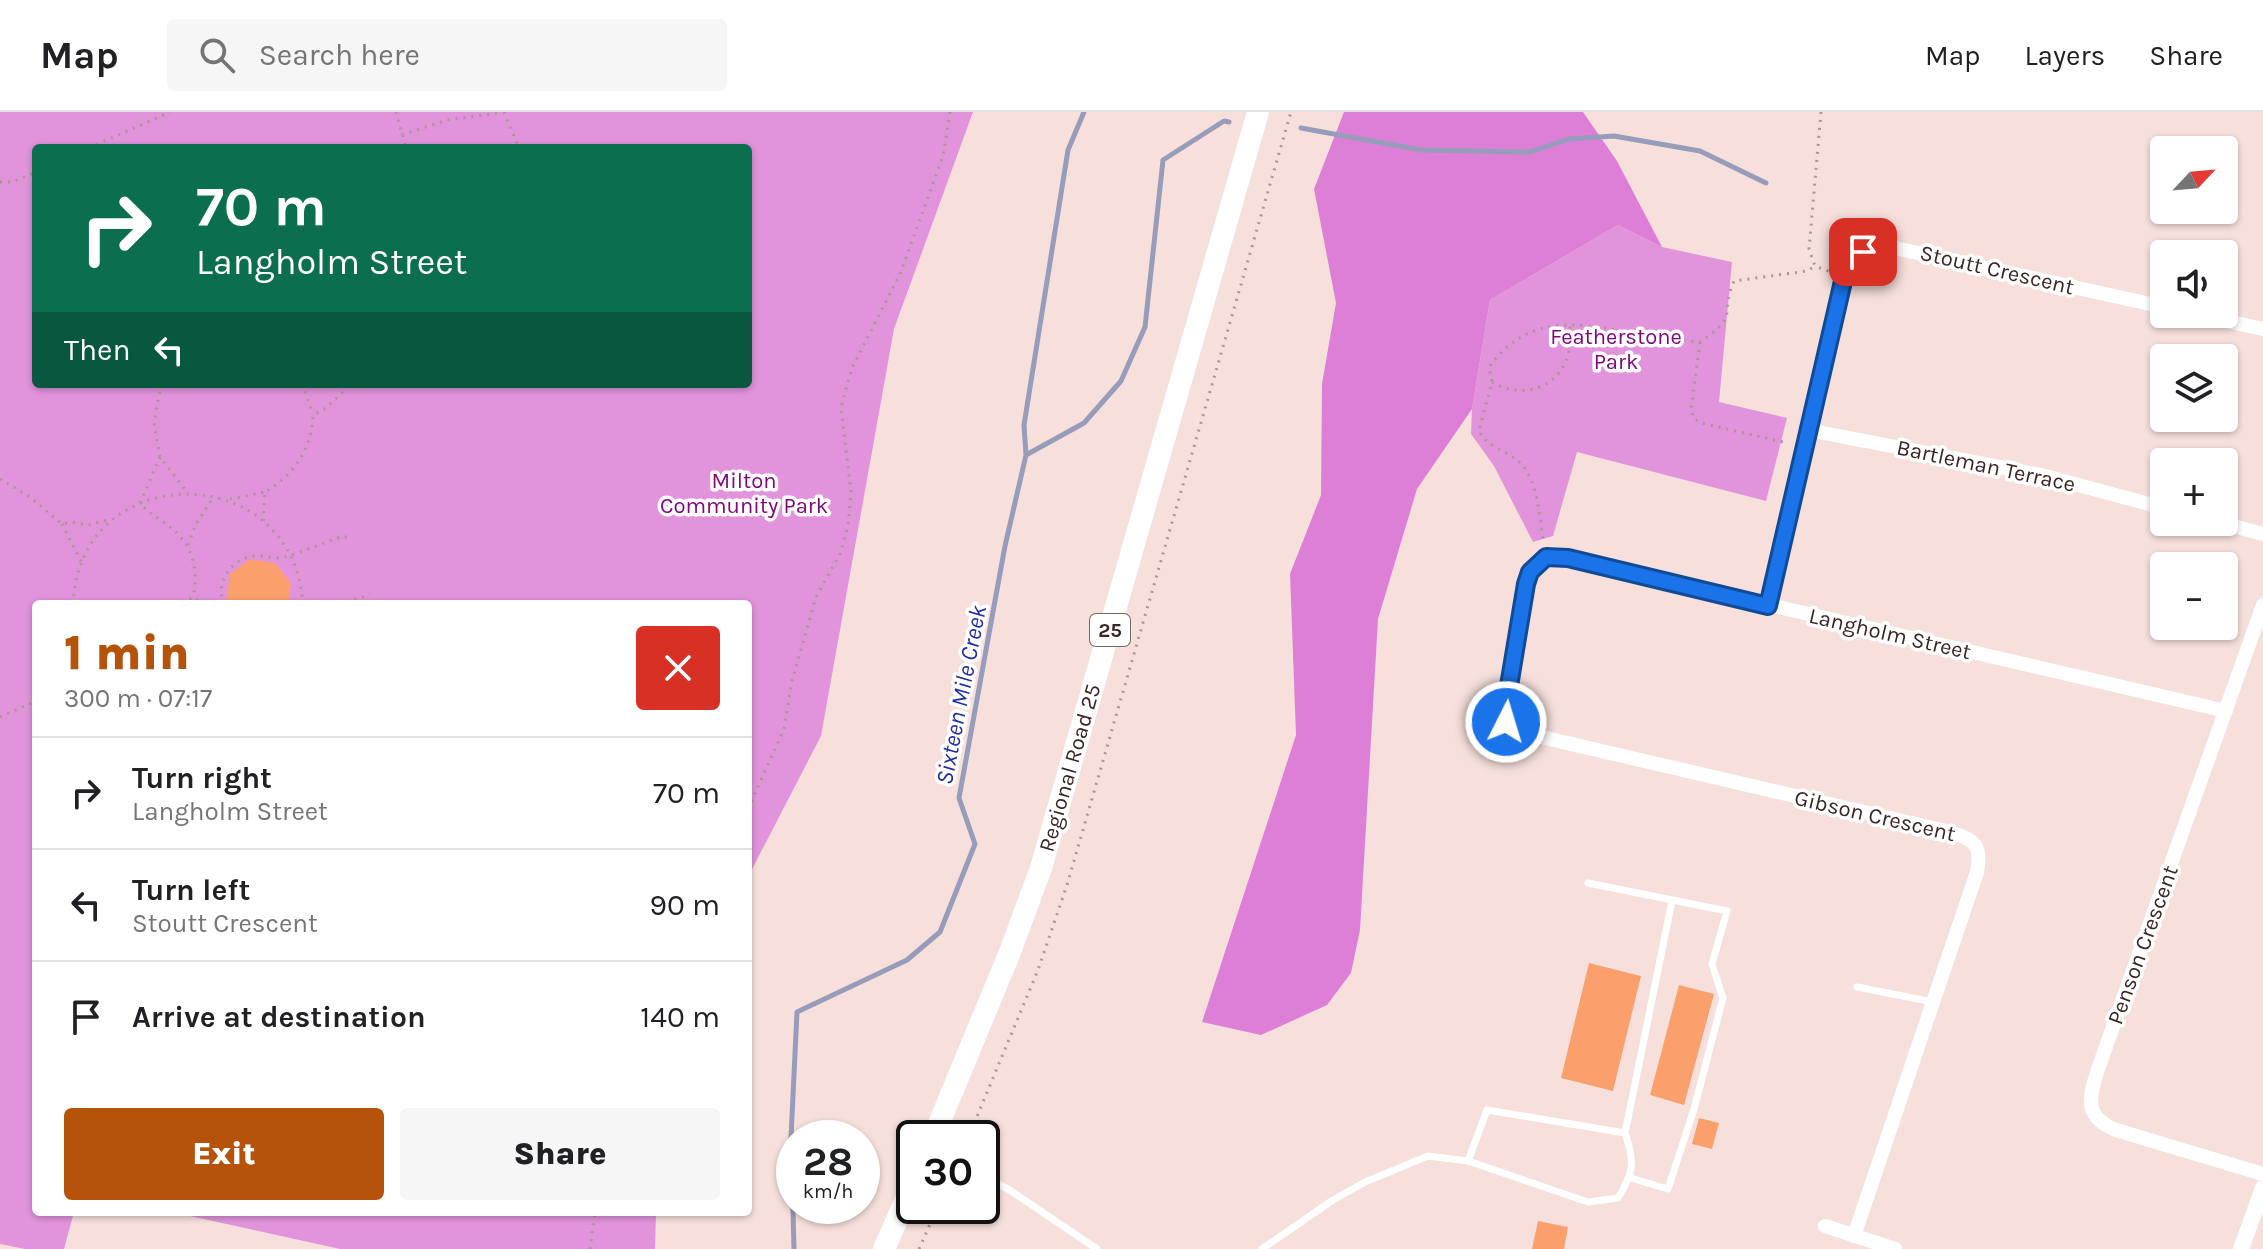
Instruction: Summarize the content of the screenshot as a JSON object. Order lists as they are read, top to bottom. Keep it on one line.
{"streets":{"main road":["25","Regional Road 25"],"street":["Stoutt Crescent","Bartleman Terrace","Langholm Street","Gibson Crescent","Penson Crescent"]},"crossings":[["Stoutt Crescent","Bartleman Terrace"],["Stoutt Crescent","Langholm Street"],["Langholm Street","Gibson Crescent"],["Langholm Street","Penson Crescent"]],"water":["Sixteen Mile Creek"],"parks":["Featherstone Park","Milton Community Park"],"north":"top right","page":{"header":"Map","search":"Search here","nav":["Map","Layers","Share"],"map_buttons":["+","−"],"turn":["70 m","Langholm Street"],"then":"Then","heading":["1 min","300 m · 07:17"],"list":[{"name":"Turn right","note":"Langholm Street","value":"70 m"},{"name":"Turn left","note":"Stoutt Crescent","value":"90 m"},{"name":"Arrive at destination","value":"140 m"}],"buttons":["Exit","Share"],"speed":"28 km/h","limit":"30"}}
